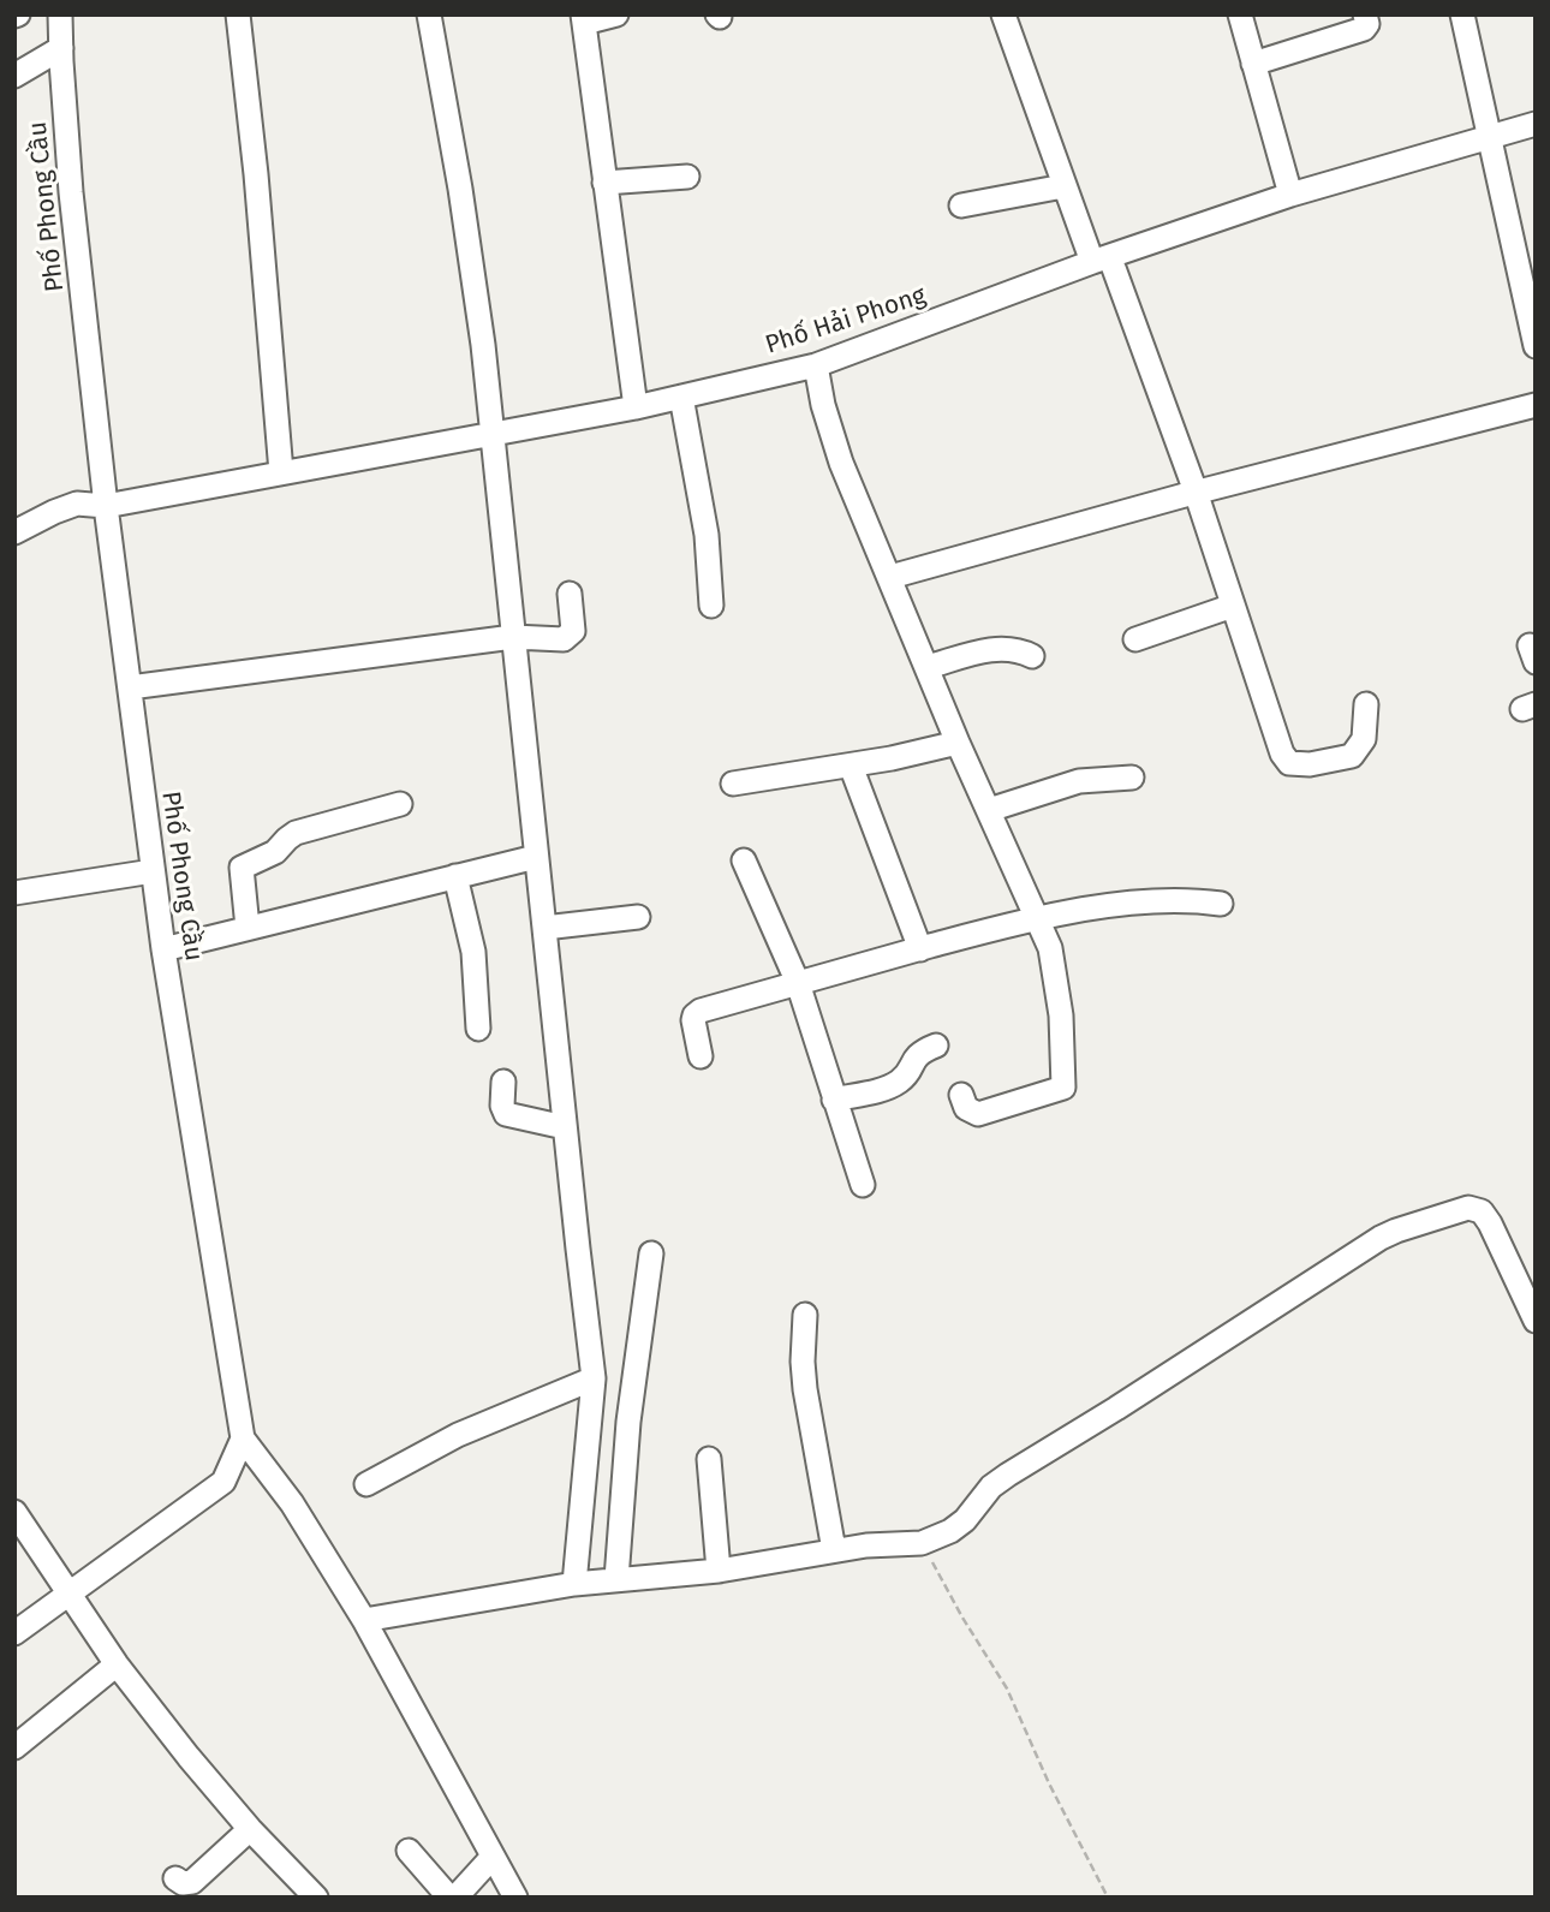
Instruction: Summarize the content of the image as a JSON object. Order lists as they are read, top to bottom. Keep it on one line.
{"streets":{"street":["Phố Phong Cầu","Phố Hải Phong"]},"crossings":[["Phố Phong Cầu","Phố Hải Phong"]]}
